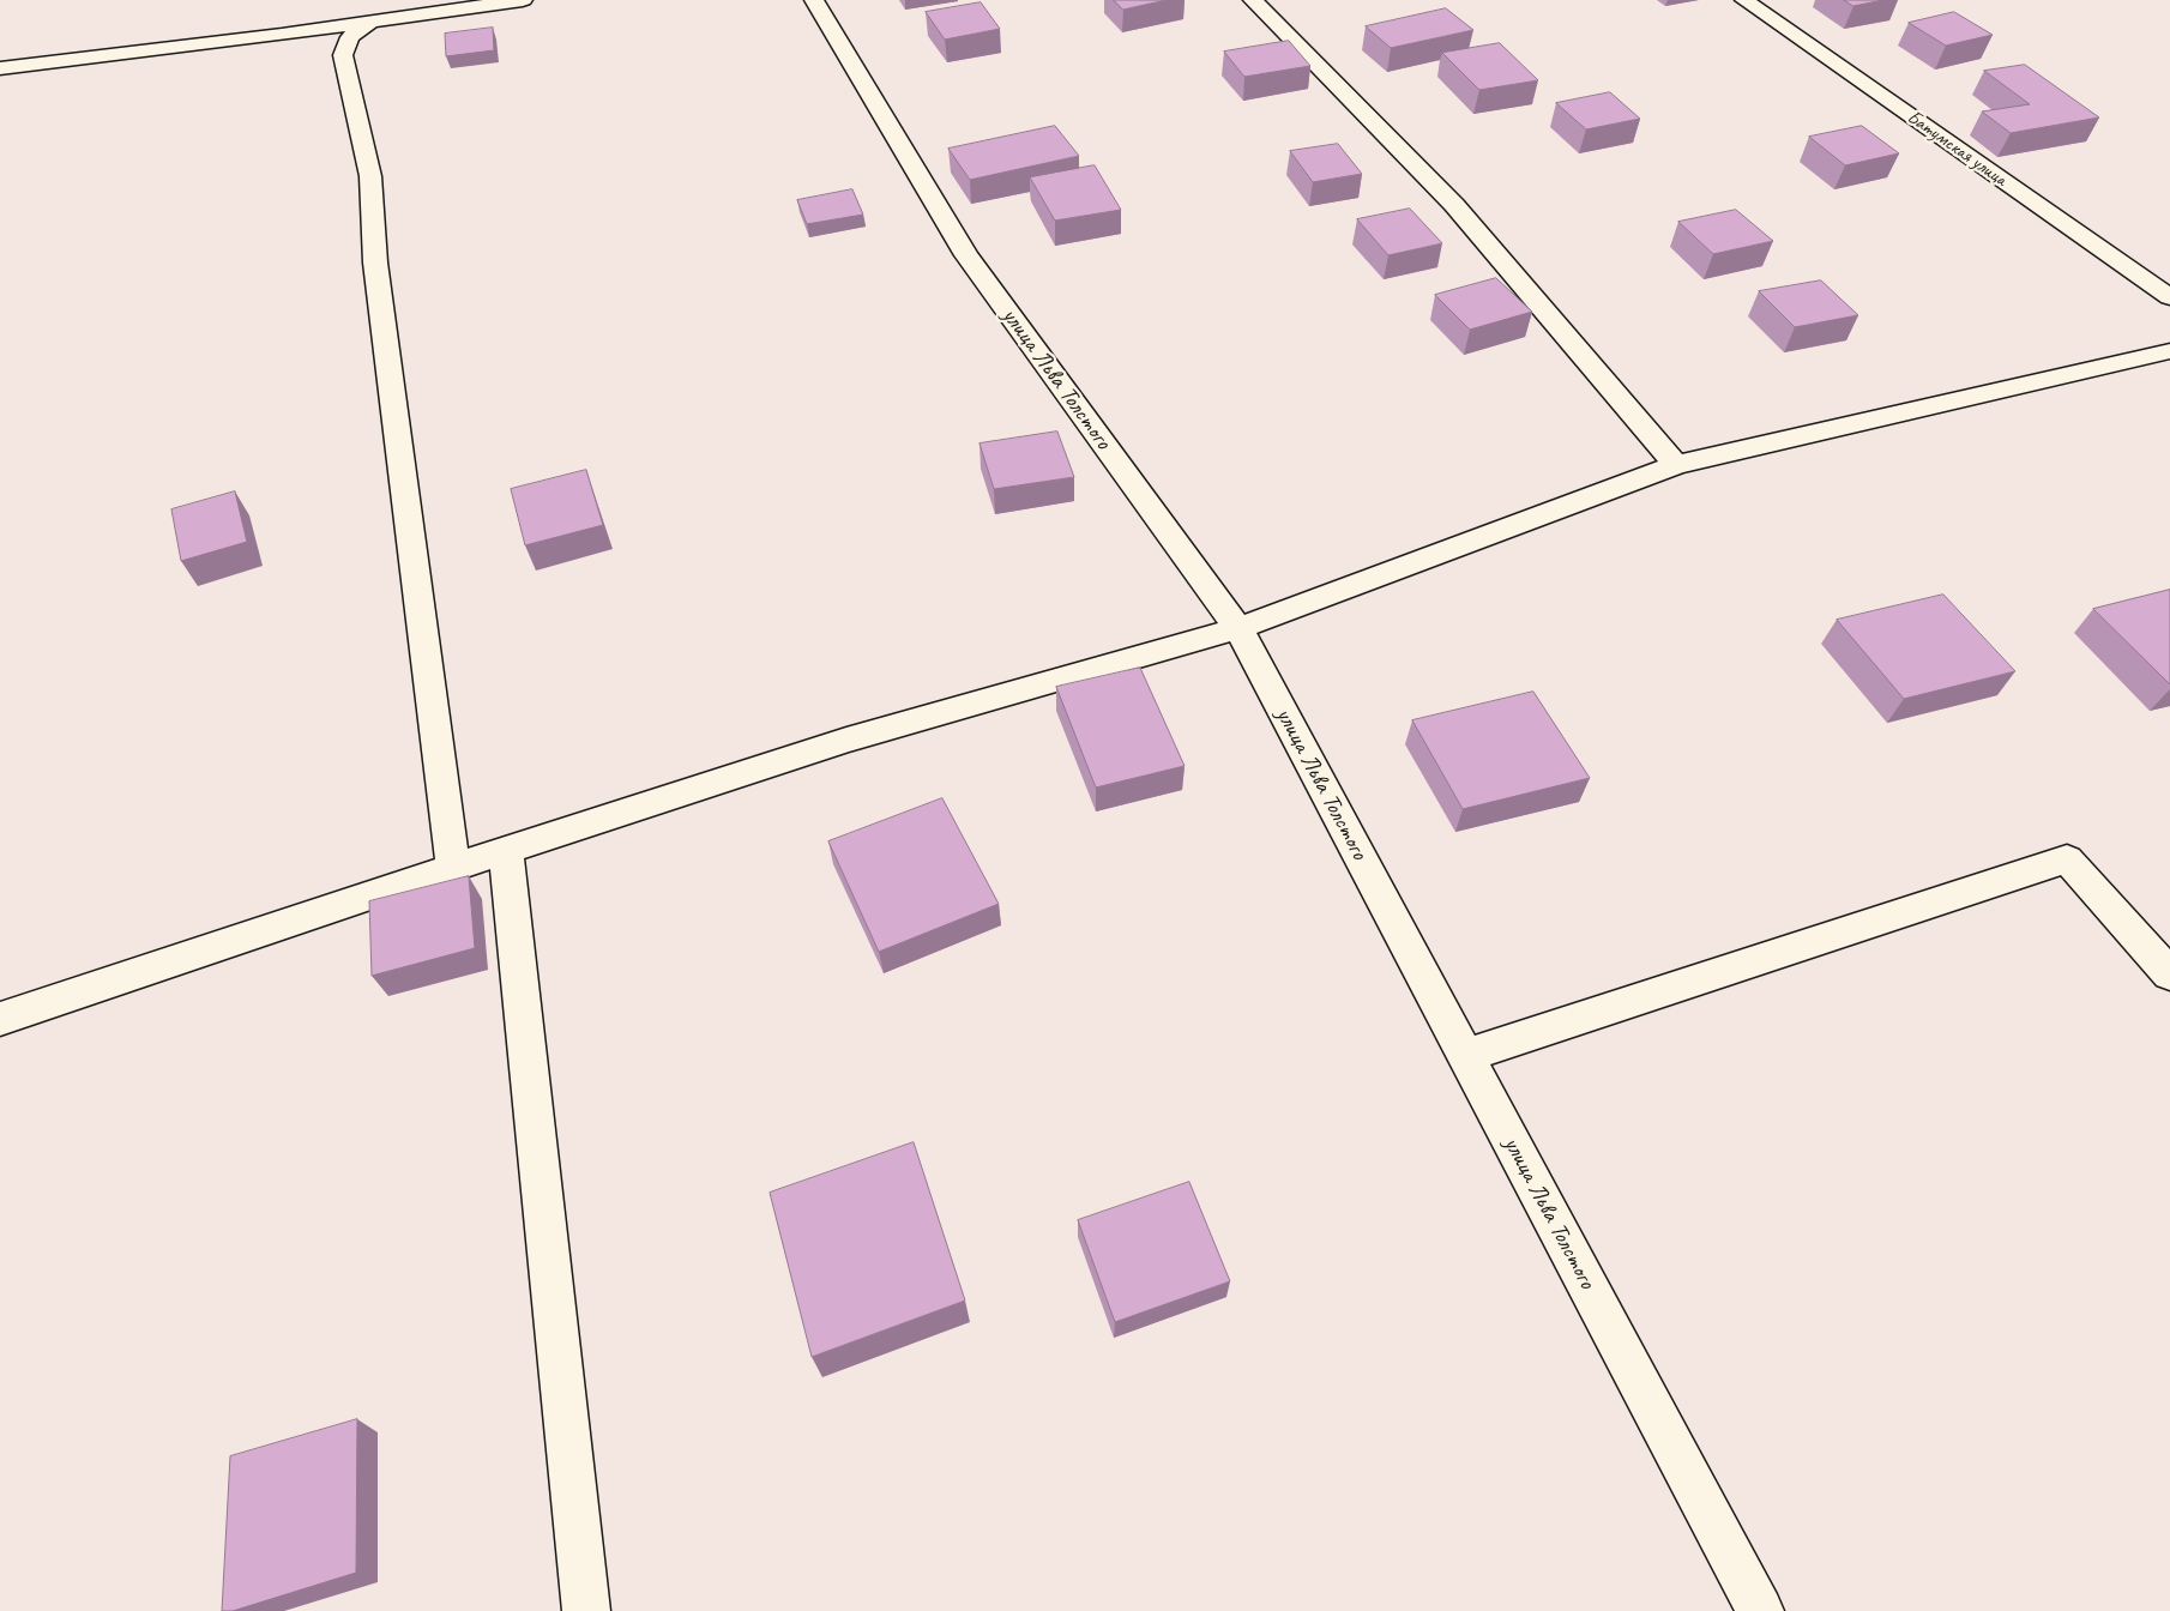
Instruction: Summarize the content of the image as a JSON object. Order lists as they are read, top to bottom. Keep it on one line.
{"streets":{"street":["Батумская улица","улица Льва Толстого"]}}
